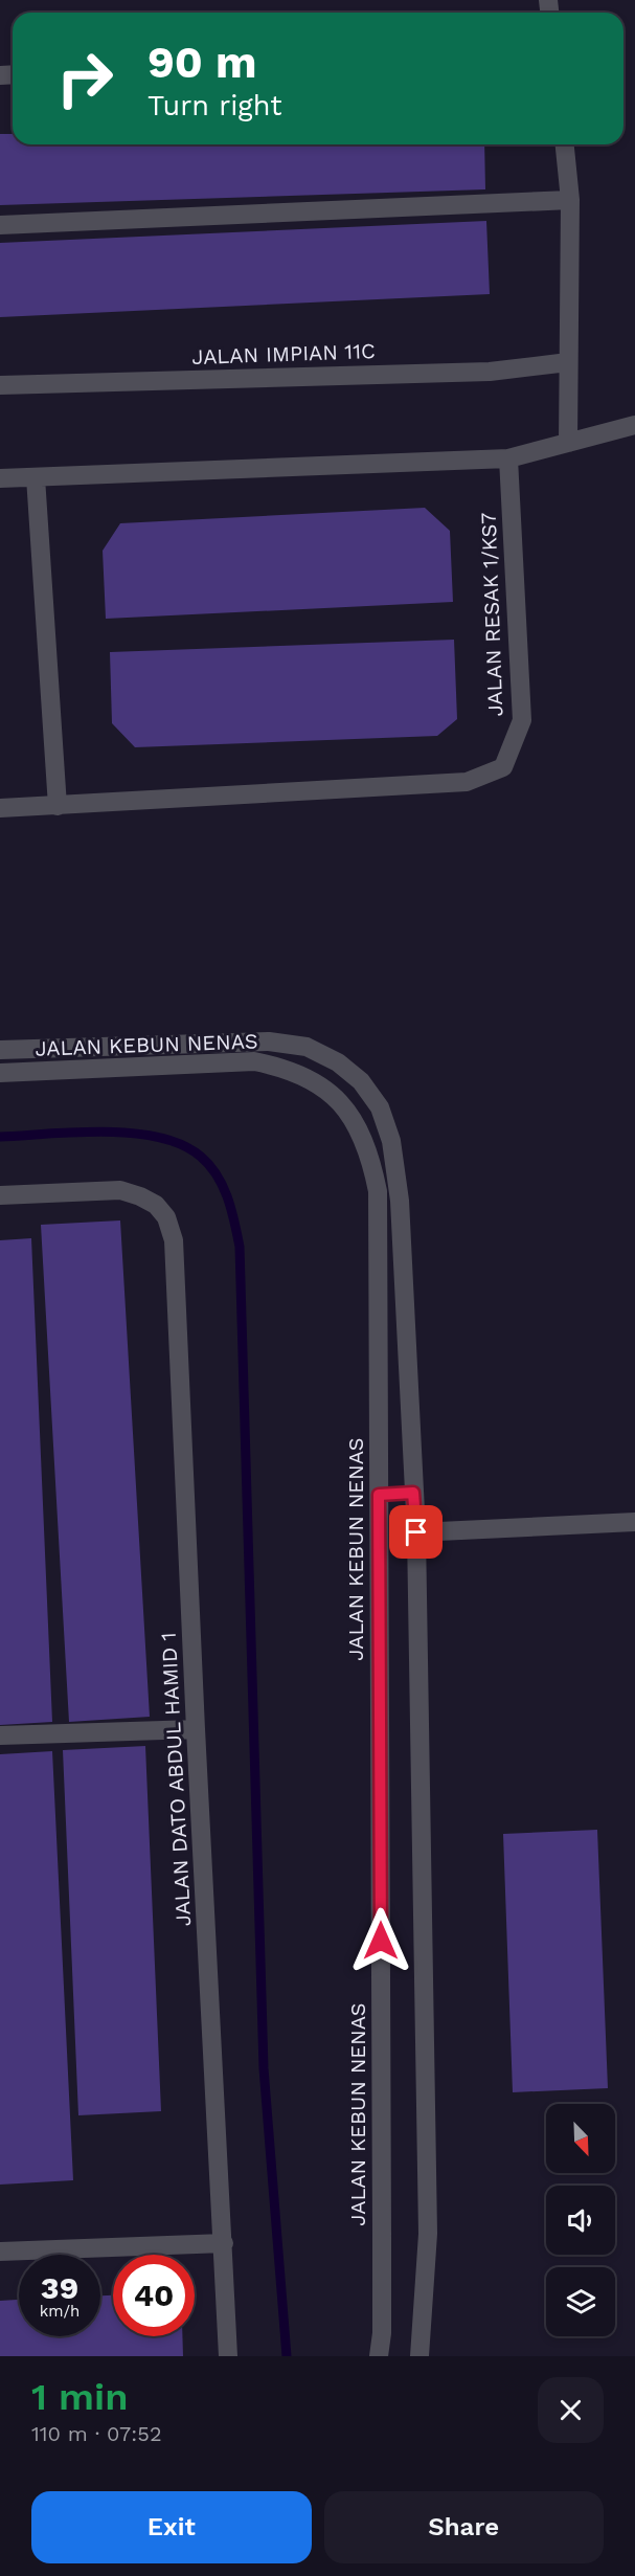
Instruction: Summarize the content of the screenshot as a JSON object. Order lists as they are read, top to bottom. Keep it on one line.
{"streets":{"street":["JALAN IMPIAN 11C","JALAN RESAK 1/KS7","JALAN KEBUN NENAS","JALAN DATO ABDUL HAMID 1"]},"north":"bottom right","page":{"turn":["90 m","Turn right"],"speed":"39 km/h","limit":"40","heading":["1 min","110 m · 07:52"],"buttons":["Exit","Share"]}}
